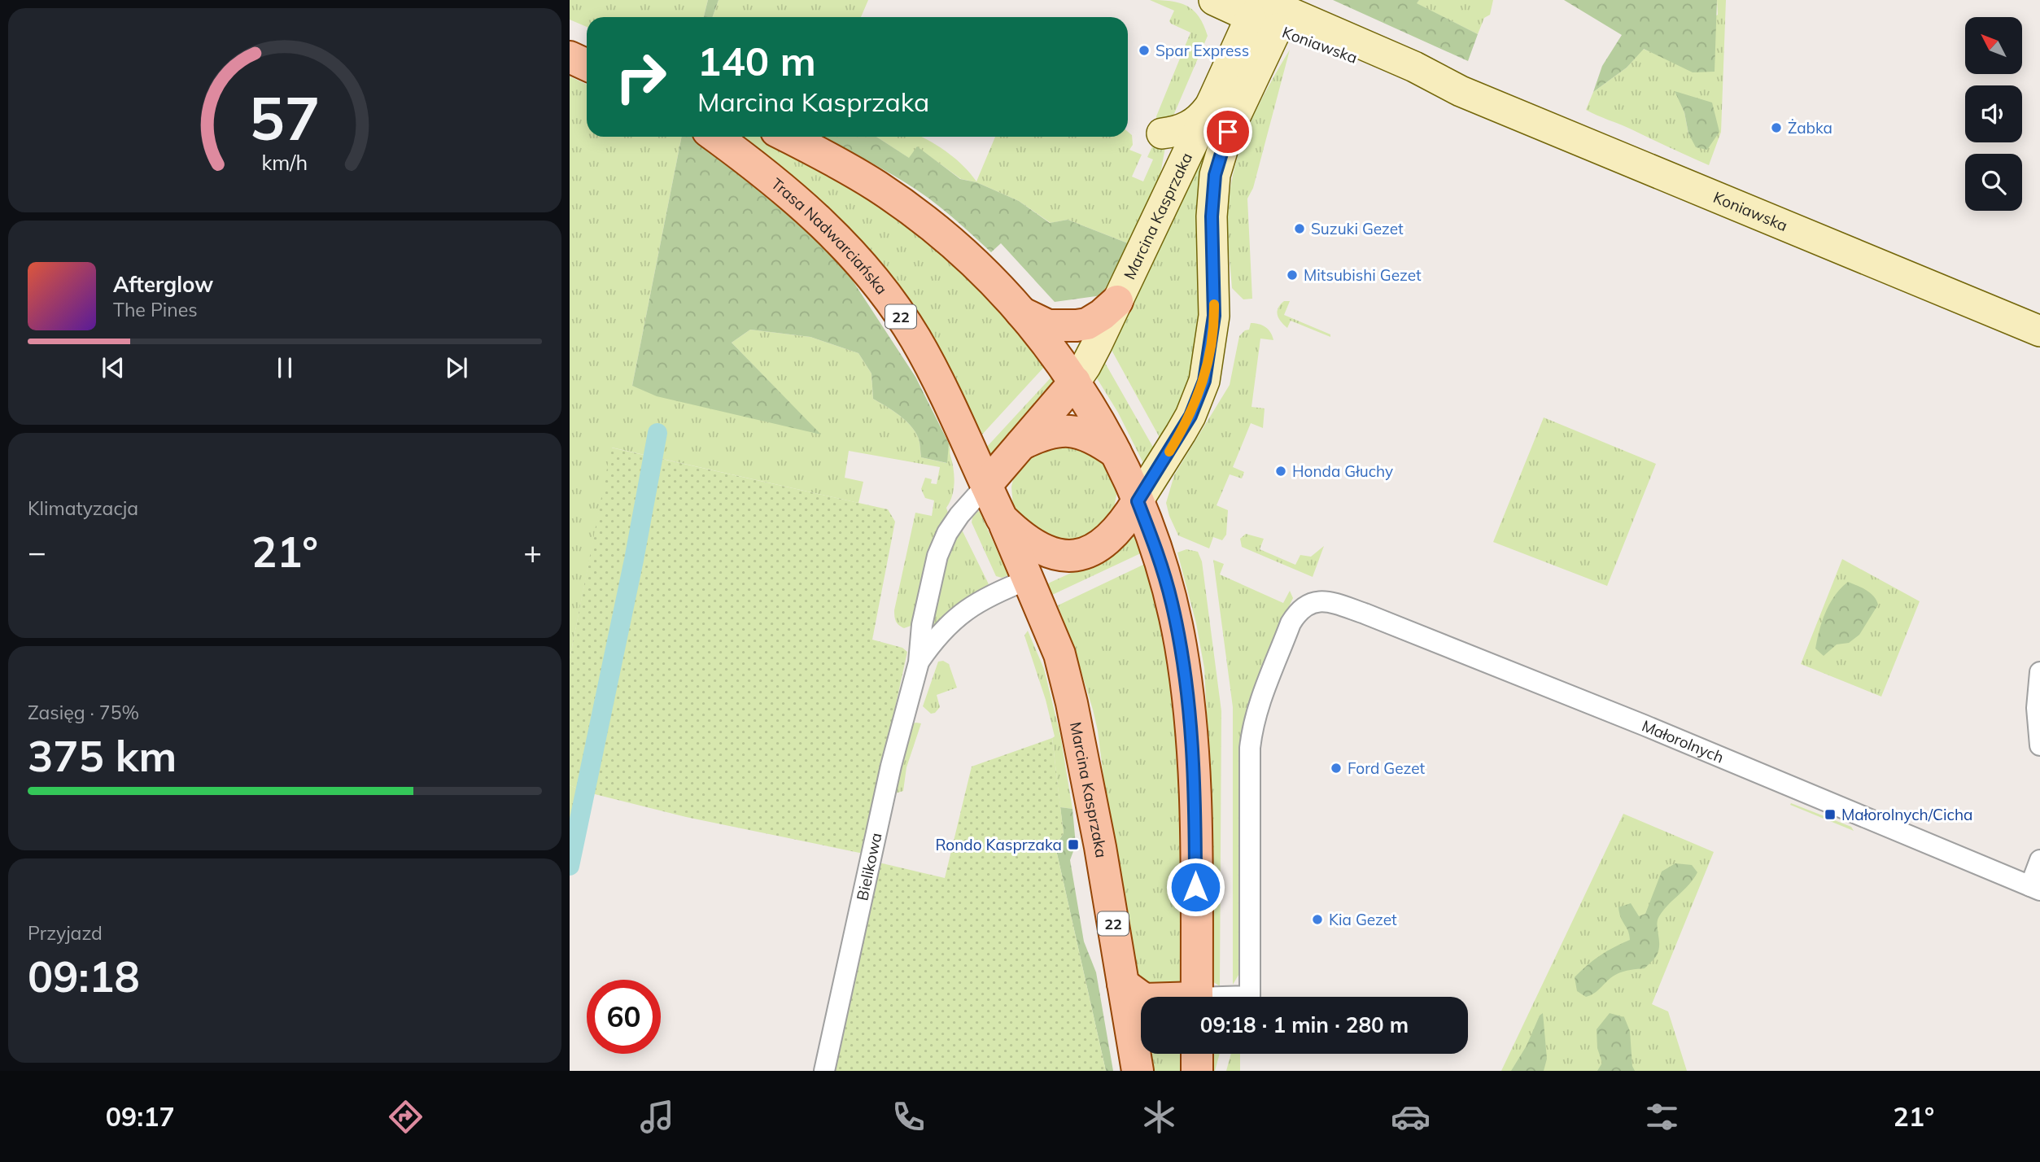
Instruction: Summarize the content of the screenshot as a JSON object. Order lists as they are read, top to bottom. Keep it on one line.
{"streets":{"main road":["Koniawska","Marcina Kasprzaka","Trasa Nadwarciańska","22"],"street":["Małorolnych","Bielikowa"]},"crossings":[["Koniawska","Marcina Kasprzaka"],["Marcina Kasprzaka","Trasa Nadwarciańska"],["Marcina Kasprzaka","22"],["Marcina Kasprzaka","Bielikowa"],["Trasa Nadwarciańska","22"],["Trasa Nadwarciańska","Bielikowa"],["22","Bielikowa"]],"places":{"other":["Spar Express","Żabka","Suzuki Gezet","Mitsubishi Gezet","Honda Głuchy","Ford Gezet","Kia Gezet"],"transit":["Małorolnych/Cicha","Rondo Kasprzaka"]},"north":"top left","page":{"turn":["140 m","Marcina Kasprzaka"],"song":["Afterglow","The Pines"],"tile":["Klimatyzacja",["Zasięg · 75%","375 km"],["Przyjazd","09:18"]],"heat":["−","21°","+"],"limit":"60","trip":"09:18 · 1 min · 280 m","tabs":["09:17","21°"],"gauge":["57","km/h"]}}
